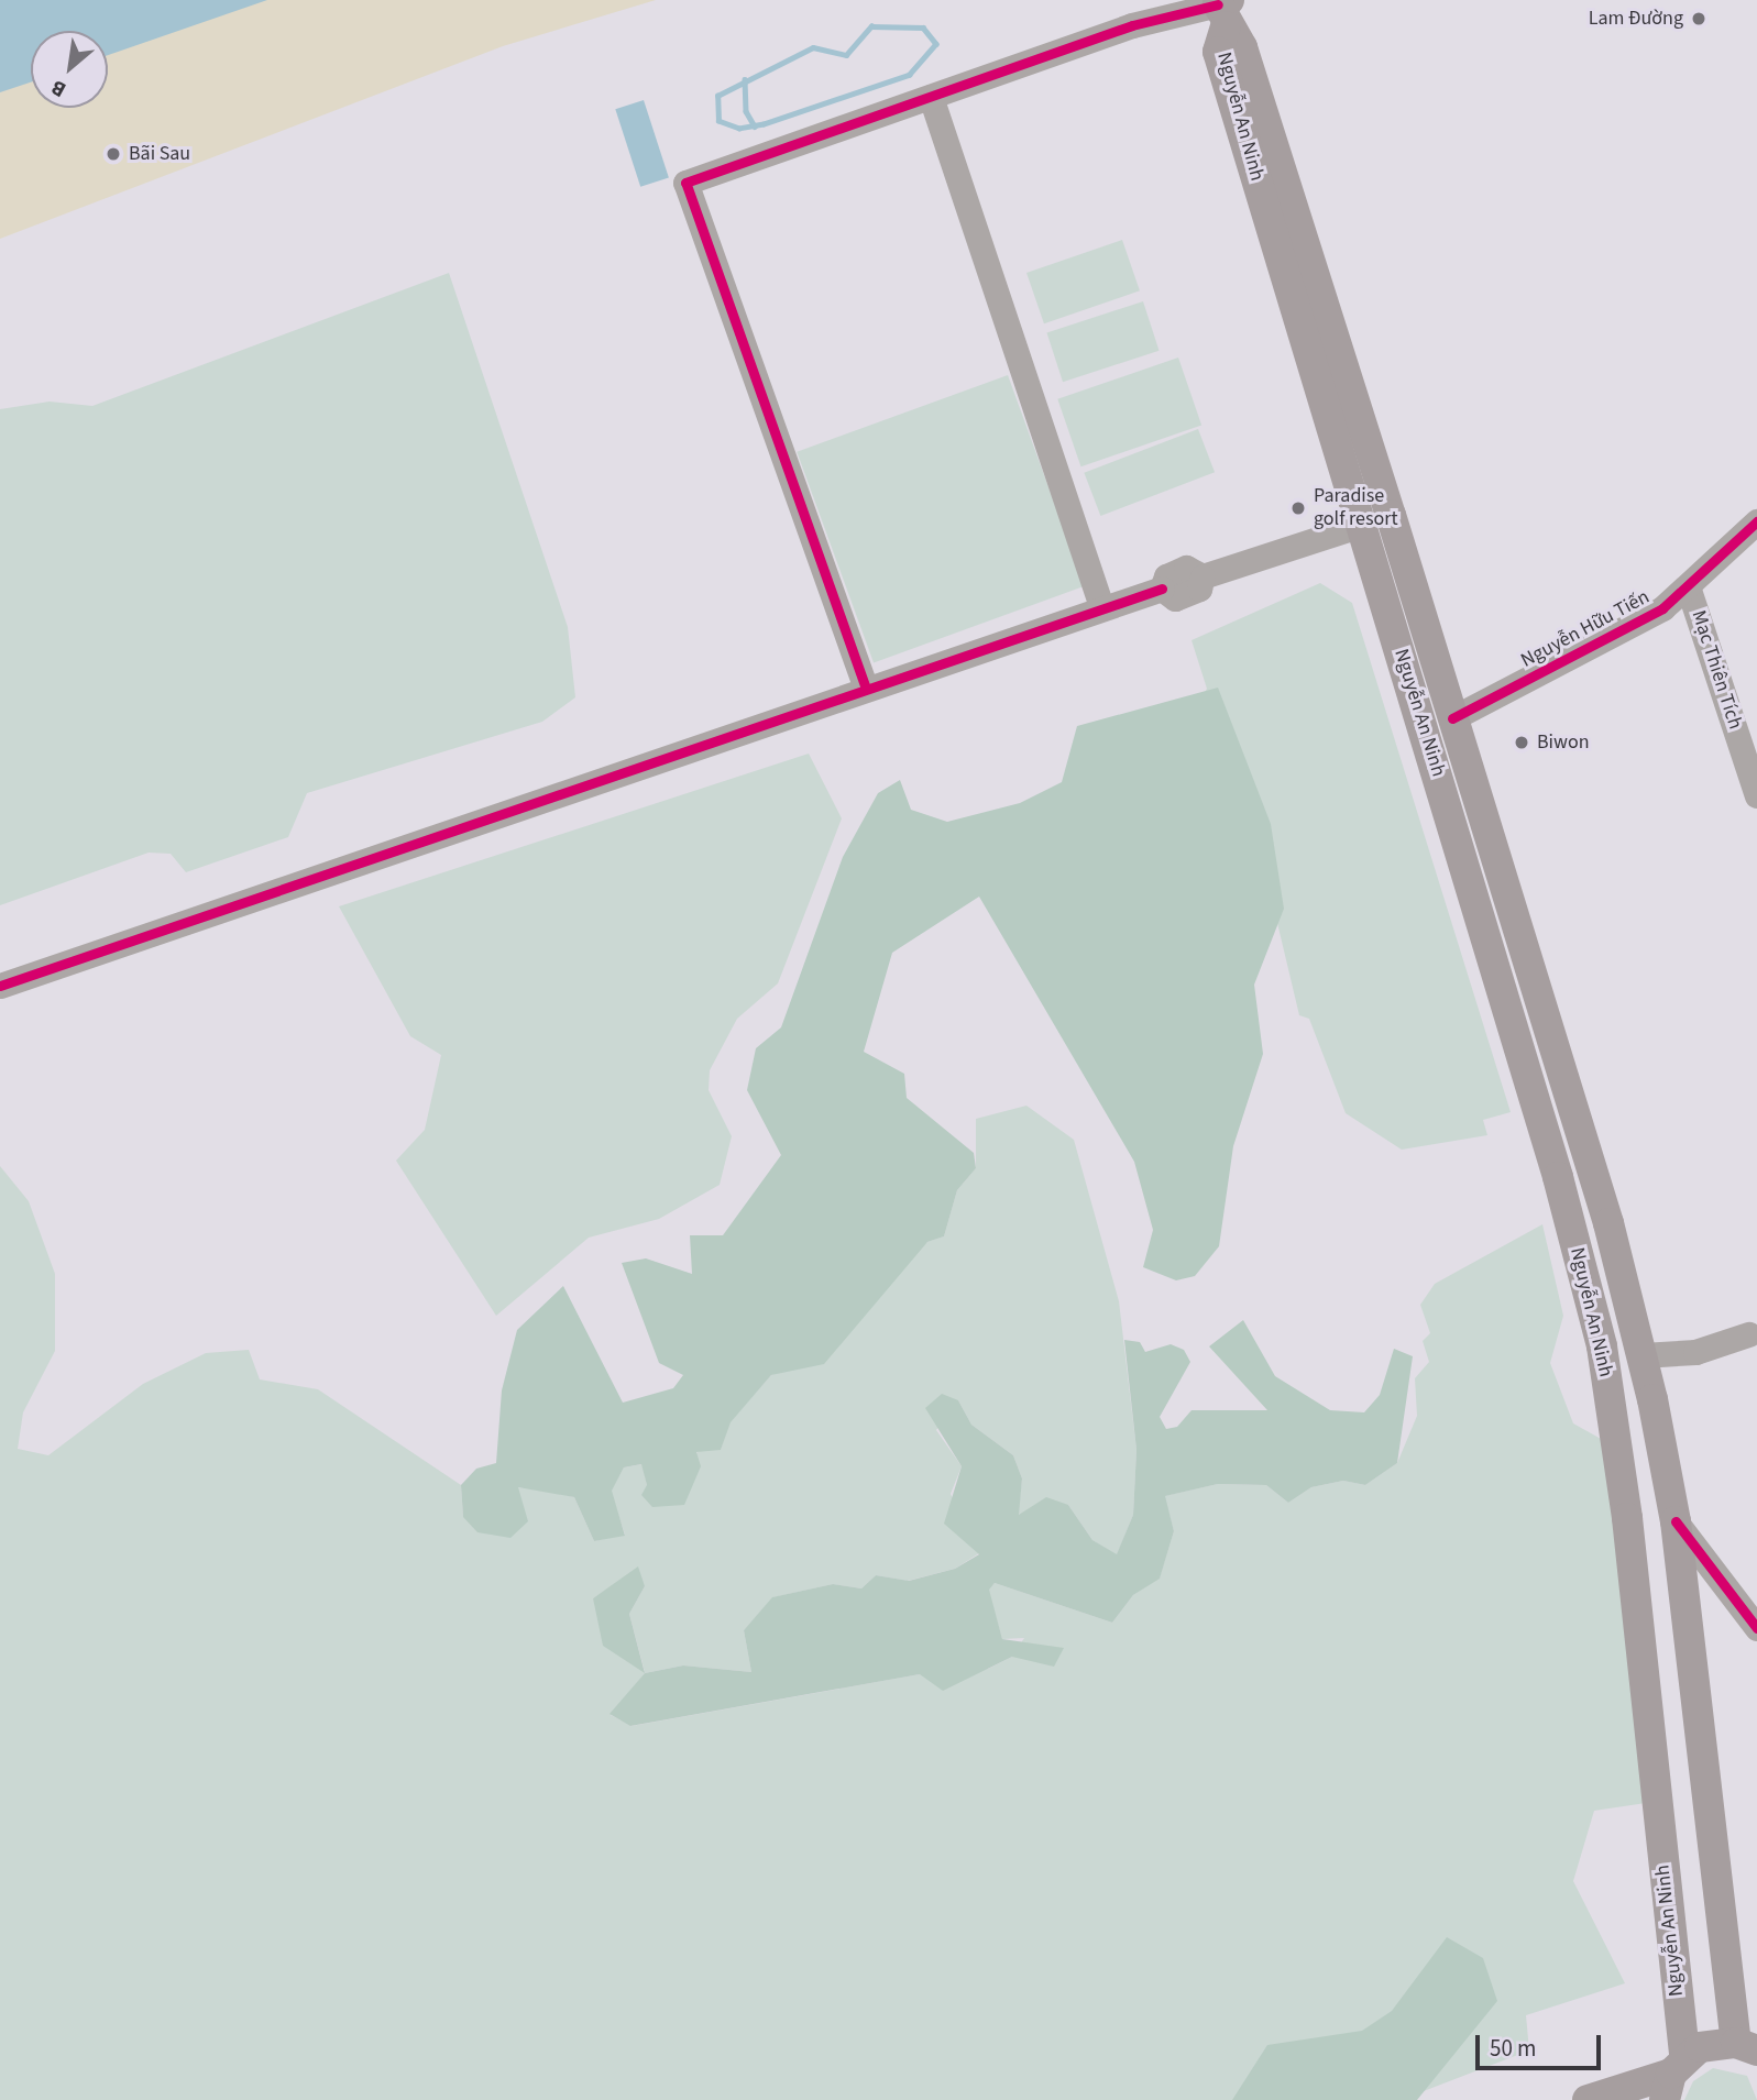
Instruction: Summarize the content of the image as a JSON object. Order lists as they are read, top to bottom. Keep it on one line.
{"streets":{"main road":["Nguyễn An Ninh"],"street":["Nguyễn Hữu Tiến","Mạc Thiên Tích"]},"crossings":[["Nguyễn An Ninh","Nguyễn Hữu Tiến"],["Nguyễn Hữu Tiến","Mạc Thiên Tích"]],"places":["Lam Đường","Bãi Sau","Paradise golf resort","Biwon"],"scale_bar":"50 m","north":"bottom left"}
